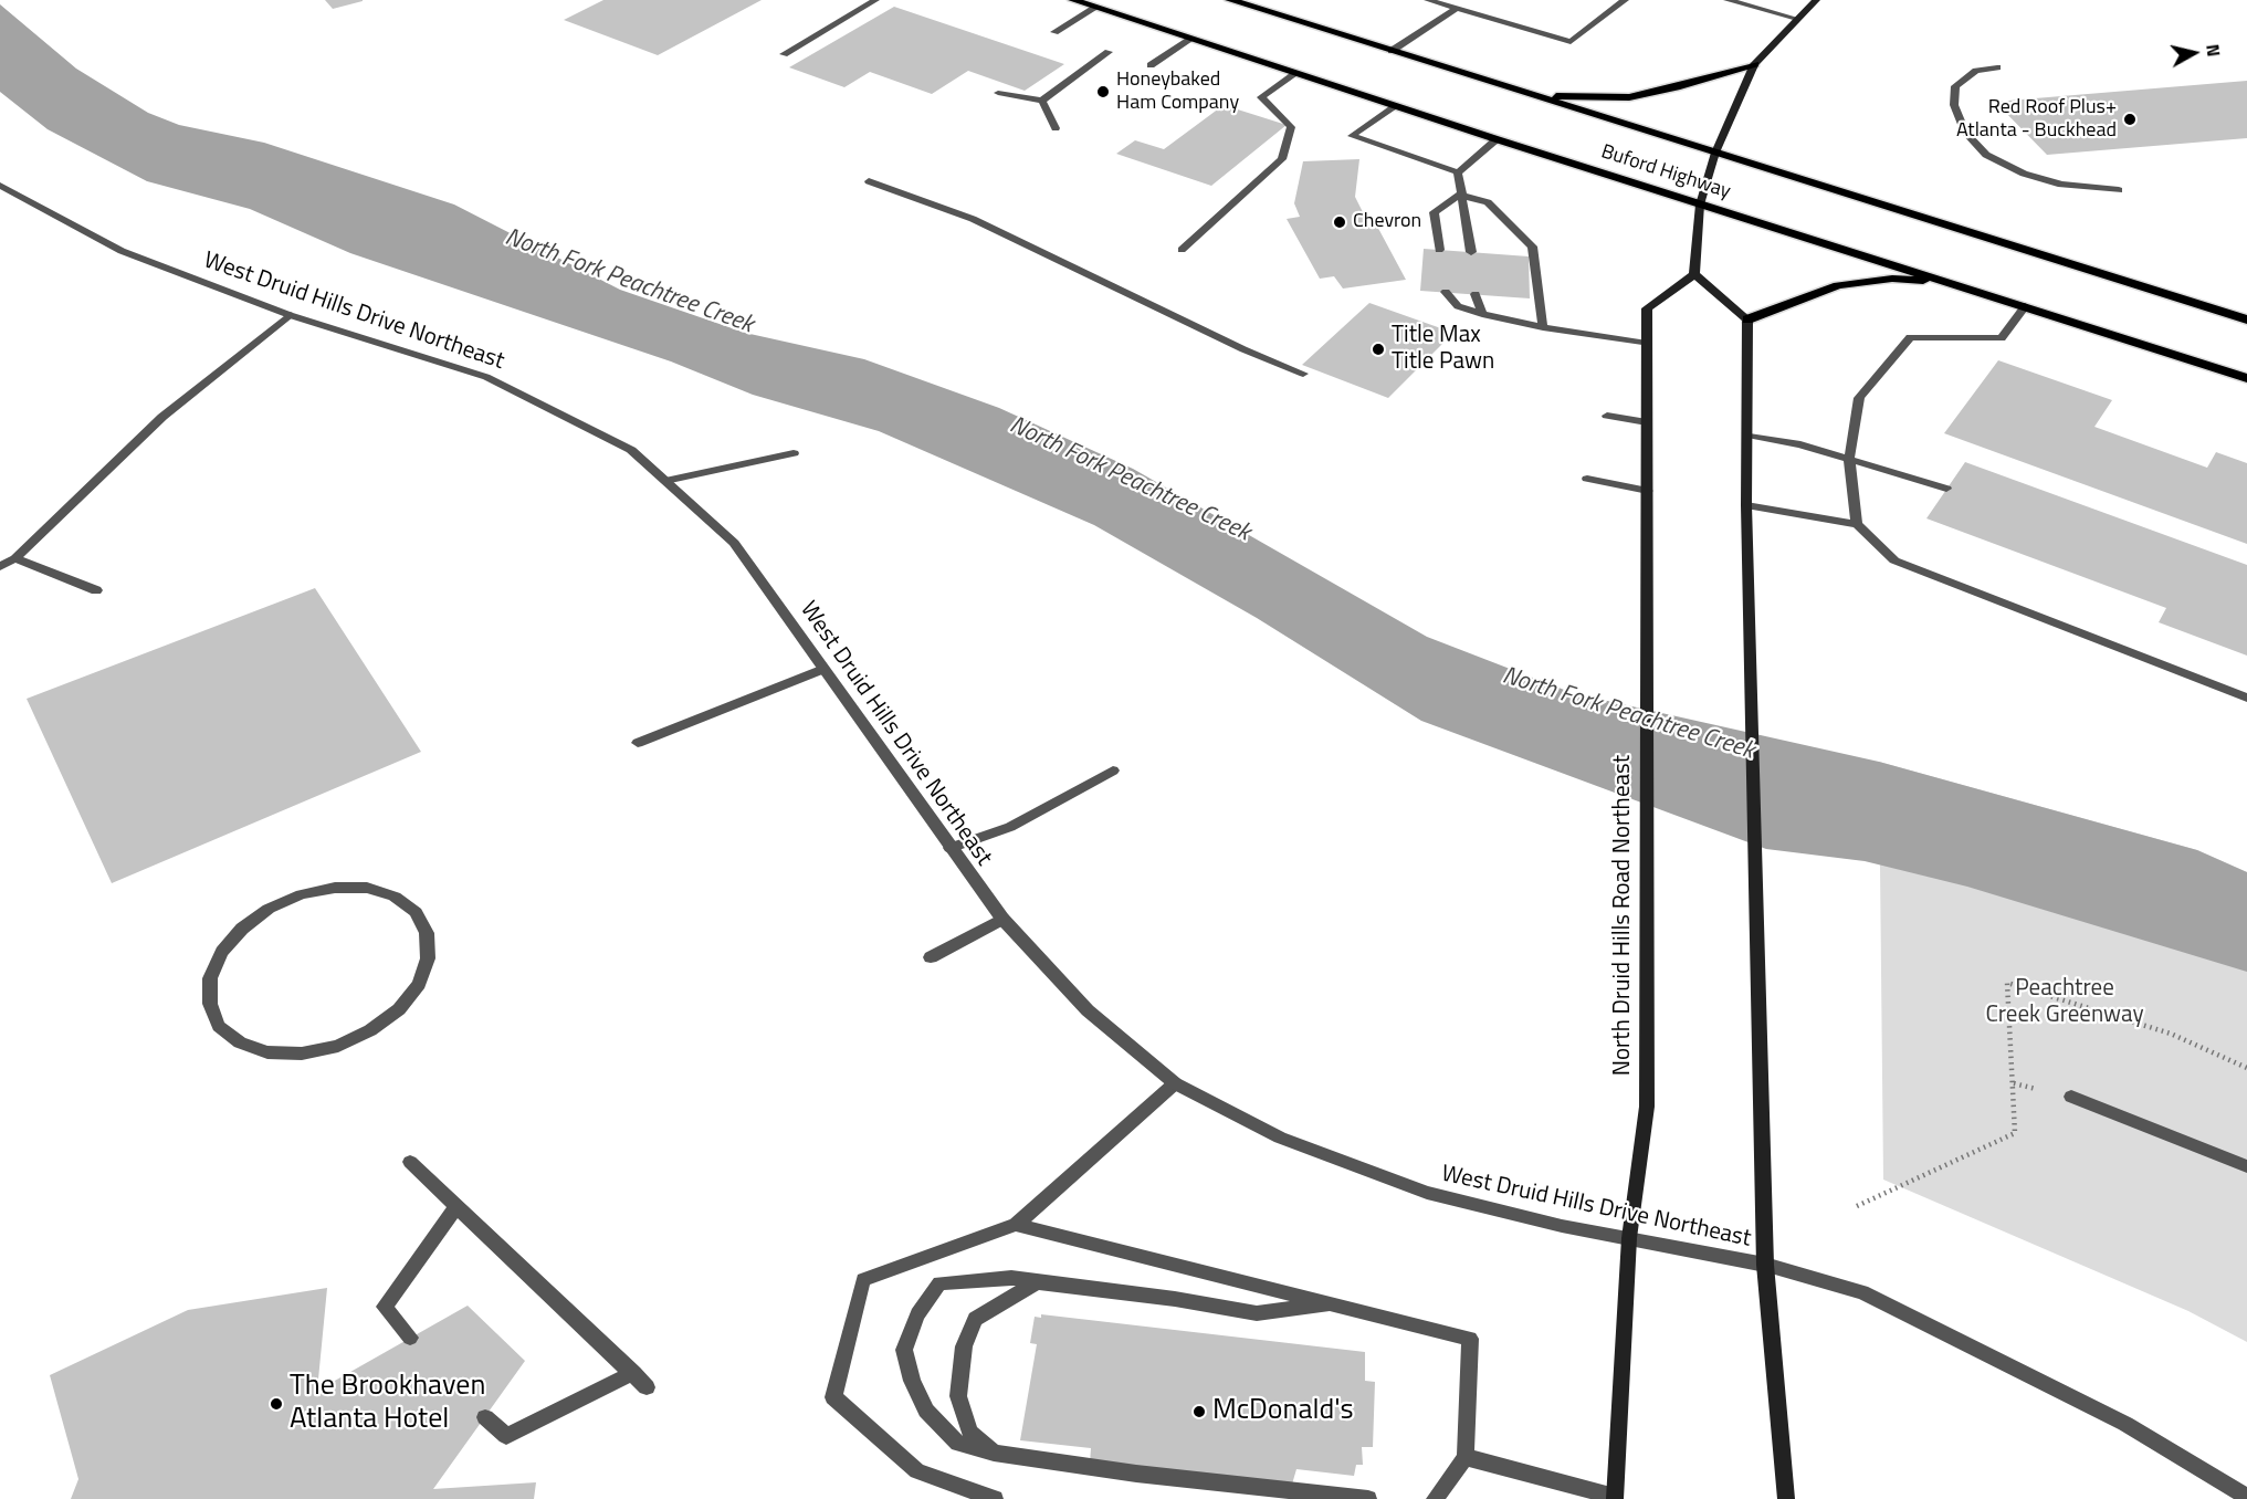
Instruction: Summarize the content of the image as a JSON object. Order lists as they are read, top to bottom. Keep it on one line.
{"streets":{"main road":["Buford Highway","North Druid Hills Road Northeast"],"street":["West Druid Hills Drive Northeast"]},"crossings":[["West Druid Hills Drive Northeast","North Druid Hills Road Northeast"]],"water":["North Fork Peachtree Creek"],"parks":["Peachtree Creek Greenway"],"places":["Honeybaked Ham Company","Red Roof Plus+ Atlanta - Buckhead","Chevron","Title Max Title Pawn","The Brookhaven Atlanta Hotel","McDonald's"],"north":"right"}
